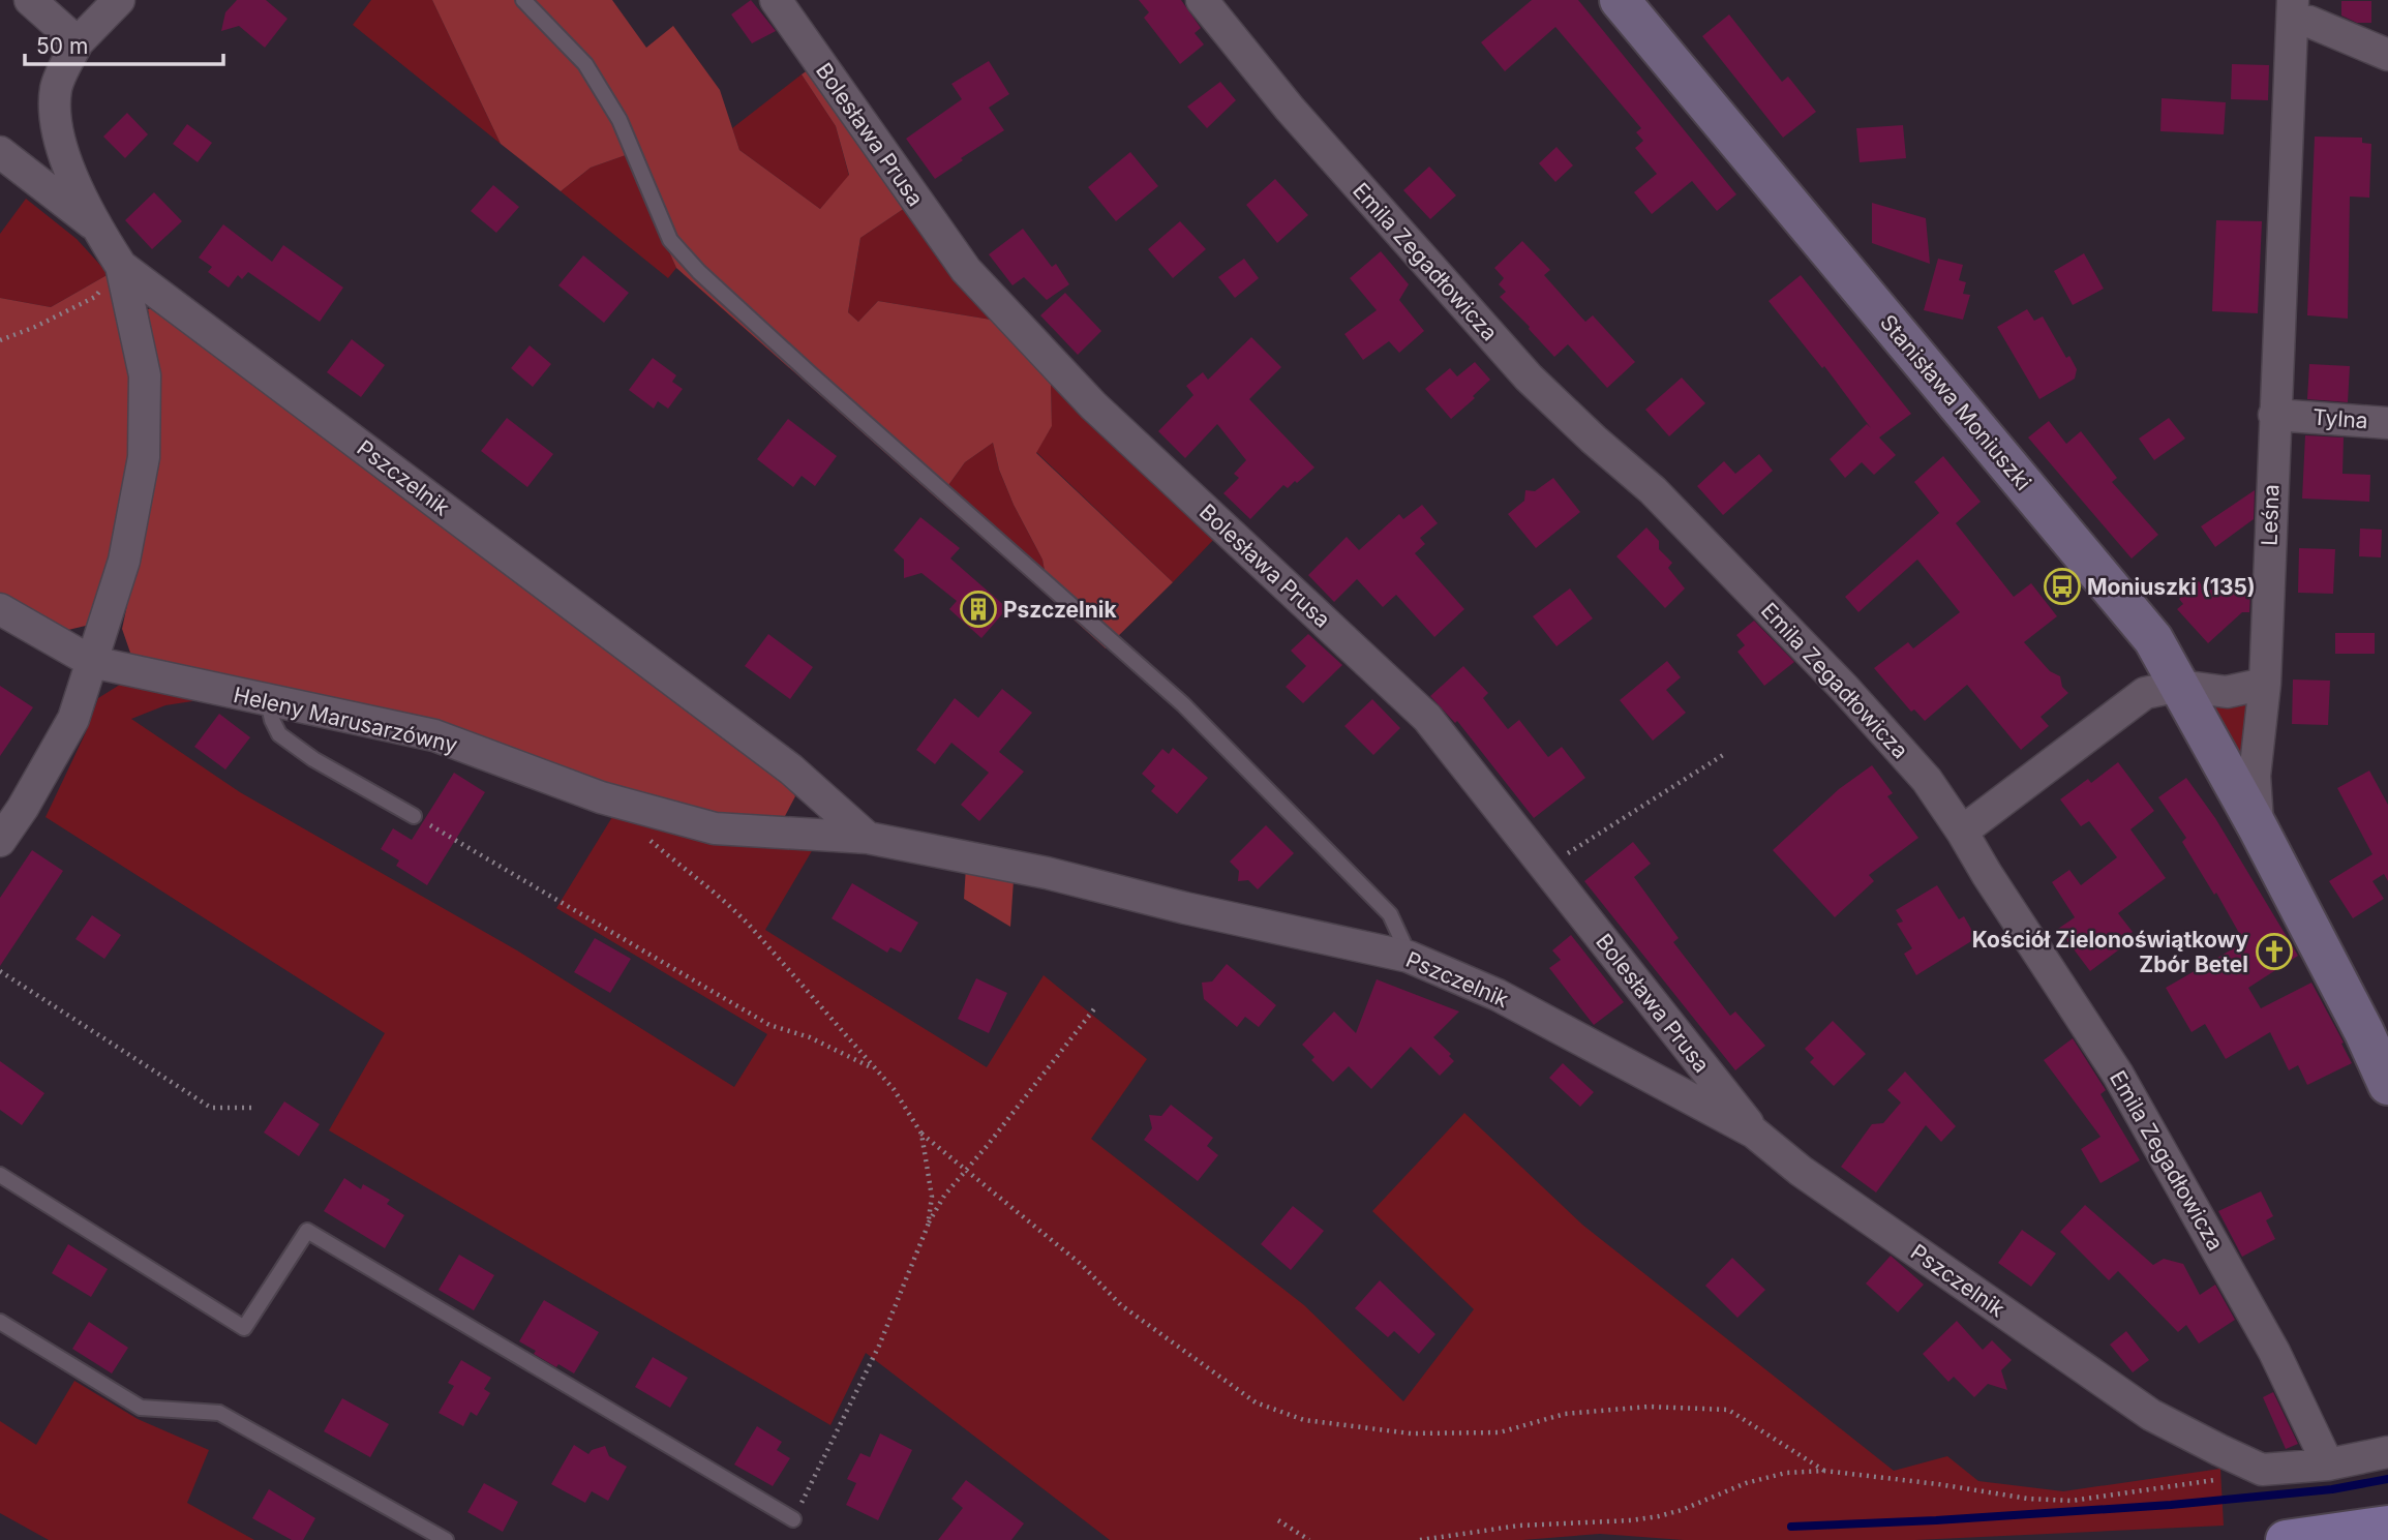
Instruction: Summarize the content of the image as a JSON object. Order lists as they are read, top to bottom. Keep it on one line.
{"streets":{"street":["Bolesława Prusa","Emila Zegadłowicza","Stanisława Moniuszki","Tylna","Pszczelnik","Leśna","Heleny Marusarzówny"]},"crossings":[["Bolesława Prusa","Pszczelnik"],["Stanisława Moniuszki","Leśna"],["Tylna","Leśna"],["Pszczelnik","Heleny Marusarzówny"]],"places":{"bus stop":["Moniuszki (135)"],"building":["Pszczelnik"],"church":["Kościół Zielonoświątkowy Zbór Betel"]},"scale_bar":"50 m"}
